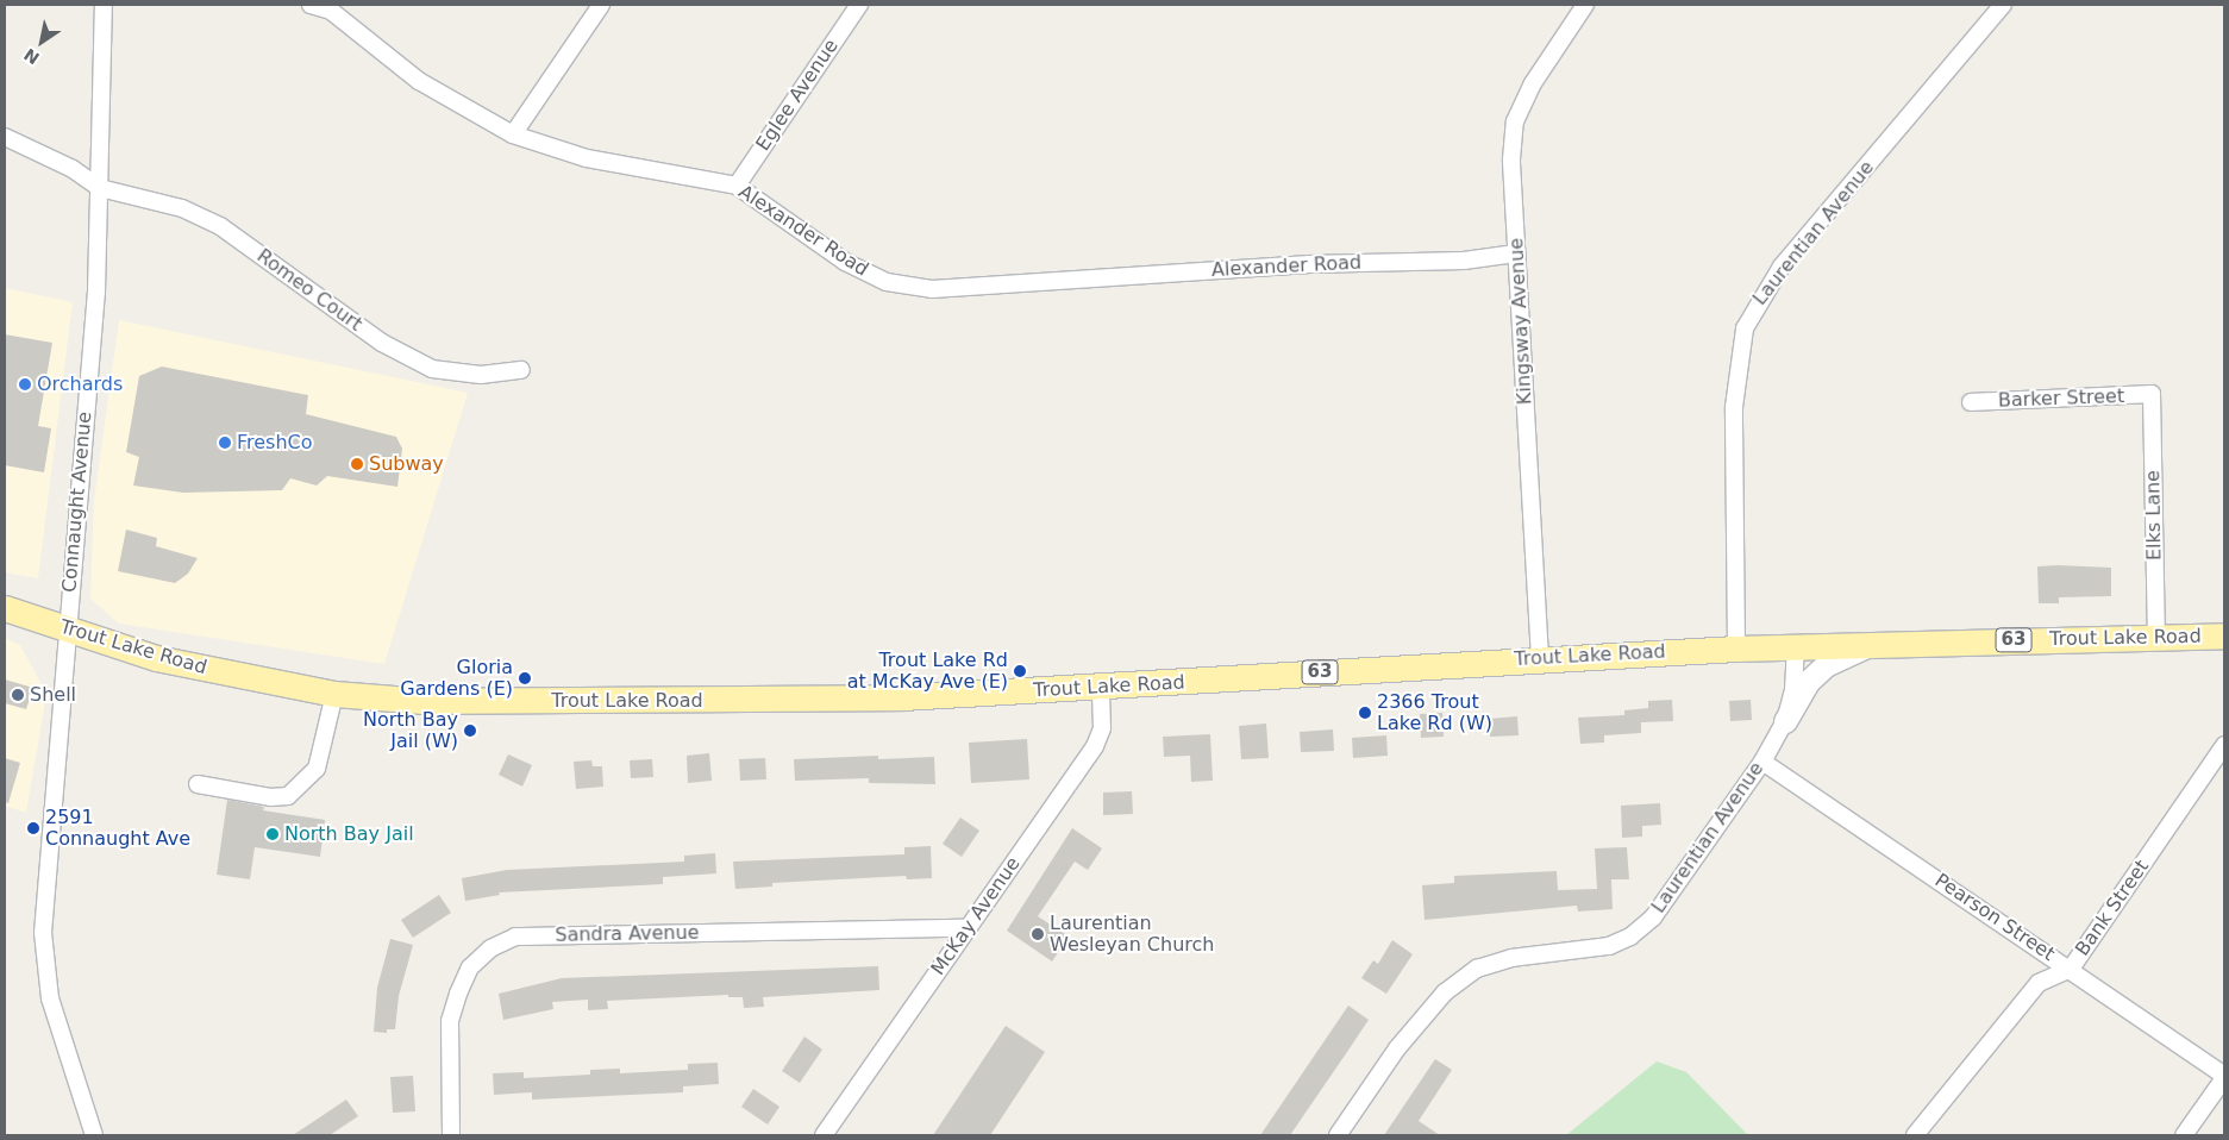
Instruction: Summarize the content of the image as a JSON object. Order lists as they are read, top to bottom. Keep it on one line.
{"streets":{"main road":["Trout Lake Road","63"],"street":["Eglee Avenue","Alexander Road","Laurentian Avenue","Romeo Court","Kingsway Avenue","Barker Street","Connaught Avenue","Elks Lane","Bank Street","McKay Avenue","Pearson Street","Sandra Avenue"]},"crossings":[["Eglee Avenue","Alexander Road"],["Alexander Road","Kingsway Avenue"],["Laurentian Avenue","Trout Lake Road"],["Laurentian Avenue","Pearson Street"],["Romeo Court","Connaught Avenue"],["Kingsway Avenue","Trout Lake Road"],["Barker Street","Elks Lane"],["Connaught Avenue","Trout Lake Road"],["Elks Lane","Trout Lake Road"],["Trout Lake Road","McKay Avenue"],["Bank Street","Pearson Street"],["McKay Avenue","Sandra Avenue"]],"places":["Orchards","FreshCo","Subway","Trout Lake Rd at McKay Ave (E)","Gloria Gardens (E)","Shell","2366 Trout Lake Rd (W)","North Bay Jail (W)","2591 Connaught Ave","North Bay Jail","Laurentian Wesleyan Church"],"north":"bottom left"}
